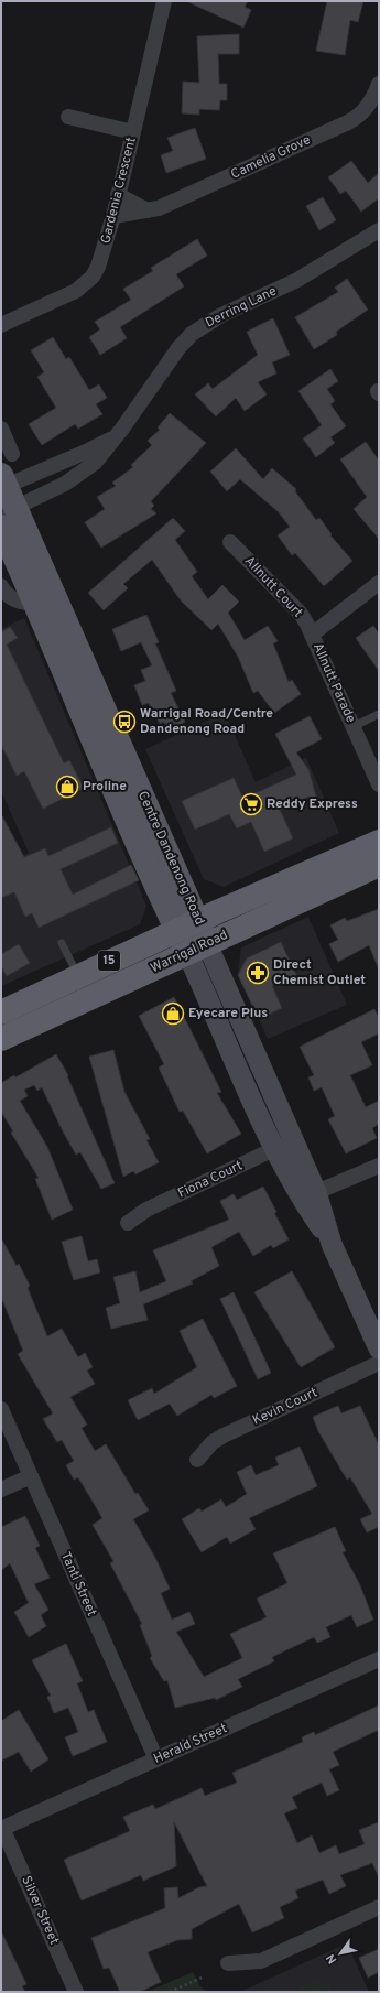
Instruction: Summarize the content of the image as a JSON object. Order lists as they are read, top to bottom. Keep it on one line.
{"streets":{"highway":["Warrigal Road","15"],"main road":["Centre Dandenong Road"],"street":["Camelia Grove","Gardenia Crescent","Derring Lane","Allnutt Court","Allnutt Parade","Fiona Court","Kevin Court","Tanti Street","Herald Street","Silver Street"]},"crossings":[["Camelia Grove","Gardenia Crescent"],["Derring Lane","Centre Dandenong Road"],["Allnutt Court","Allnutt Parade"],["Centre Dandenong Road","Warrigal Road"],["Centre Dandenong Road","Fiona Court"],["Tanti Street","Herald Street"],["Herald Street","Silver Street"]],"places":{"bus stop":["Warrigal Road/Centre Dandenong Road"],"shop":["Proline","Eyecare Plus"],"supermarket":["Reddy Express"],"pharmacy":["Direct Chemist Outlet"]},"north":"bottom left"}
